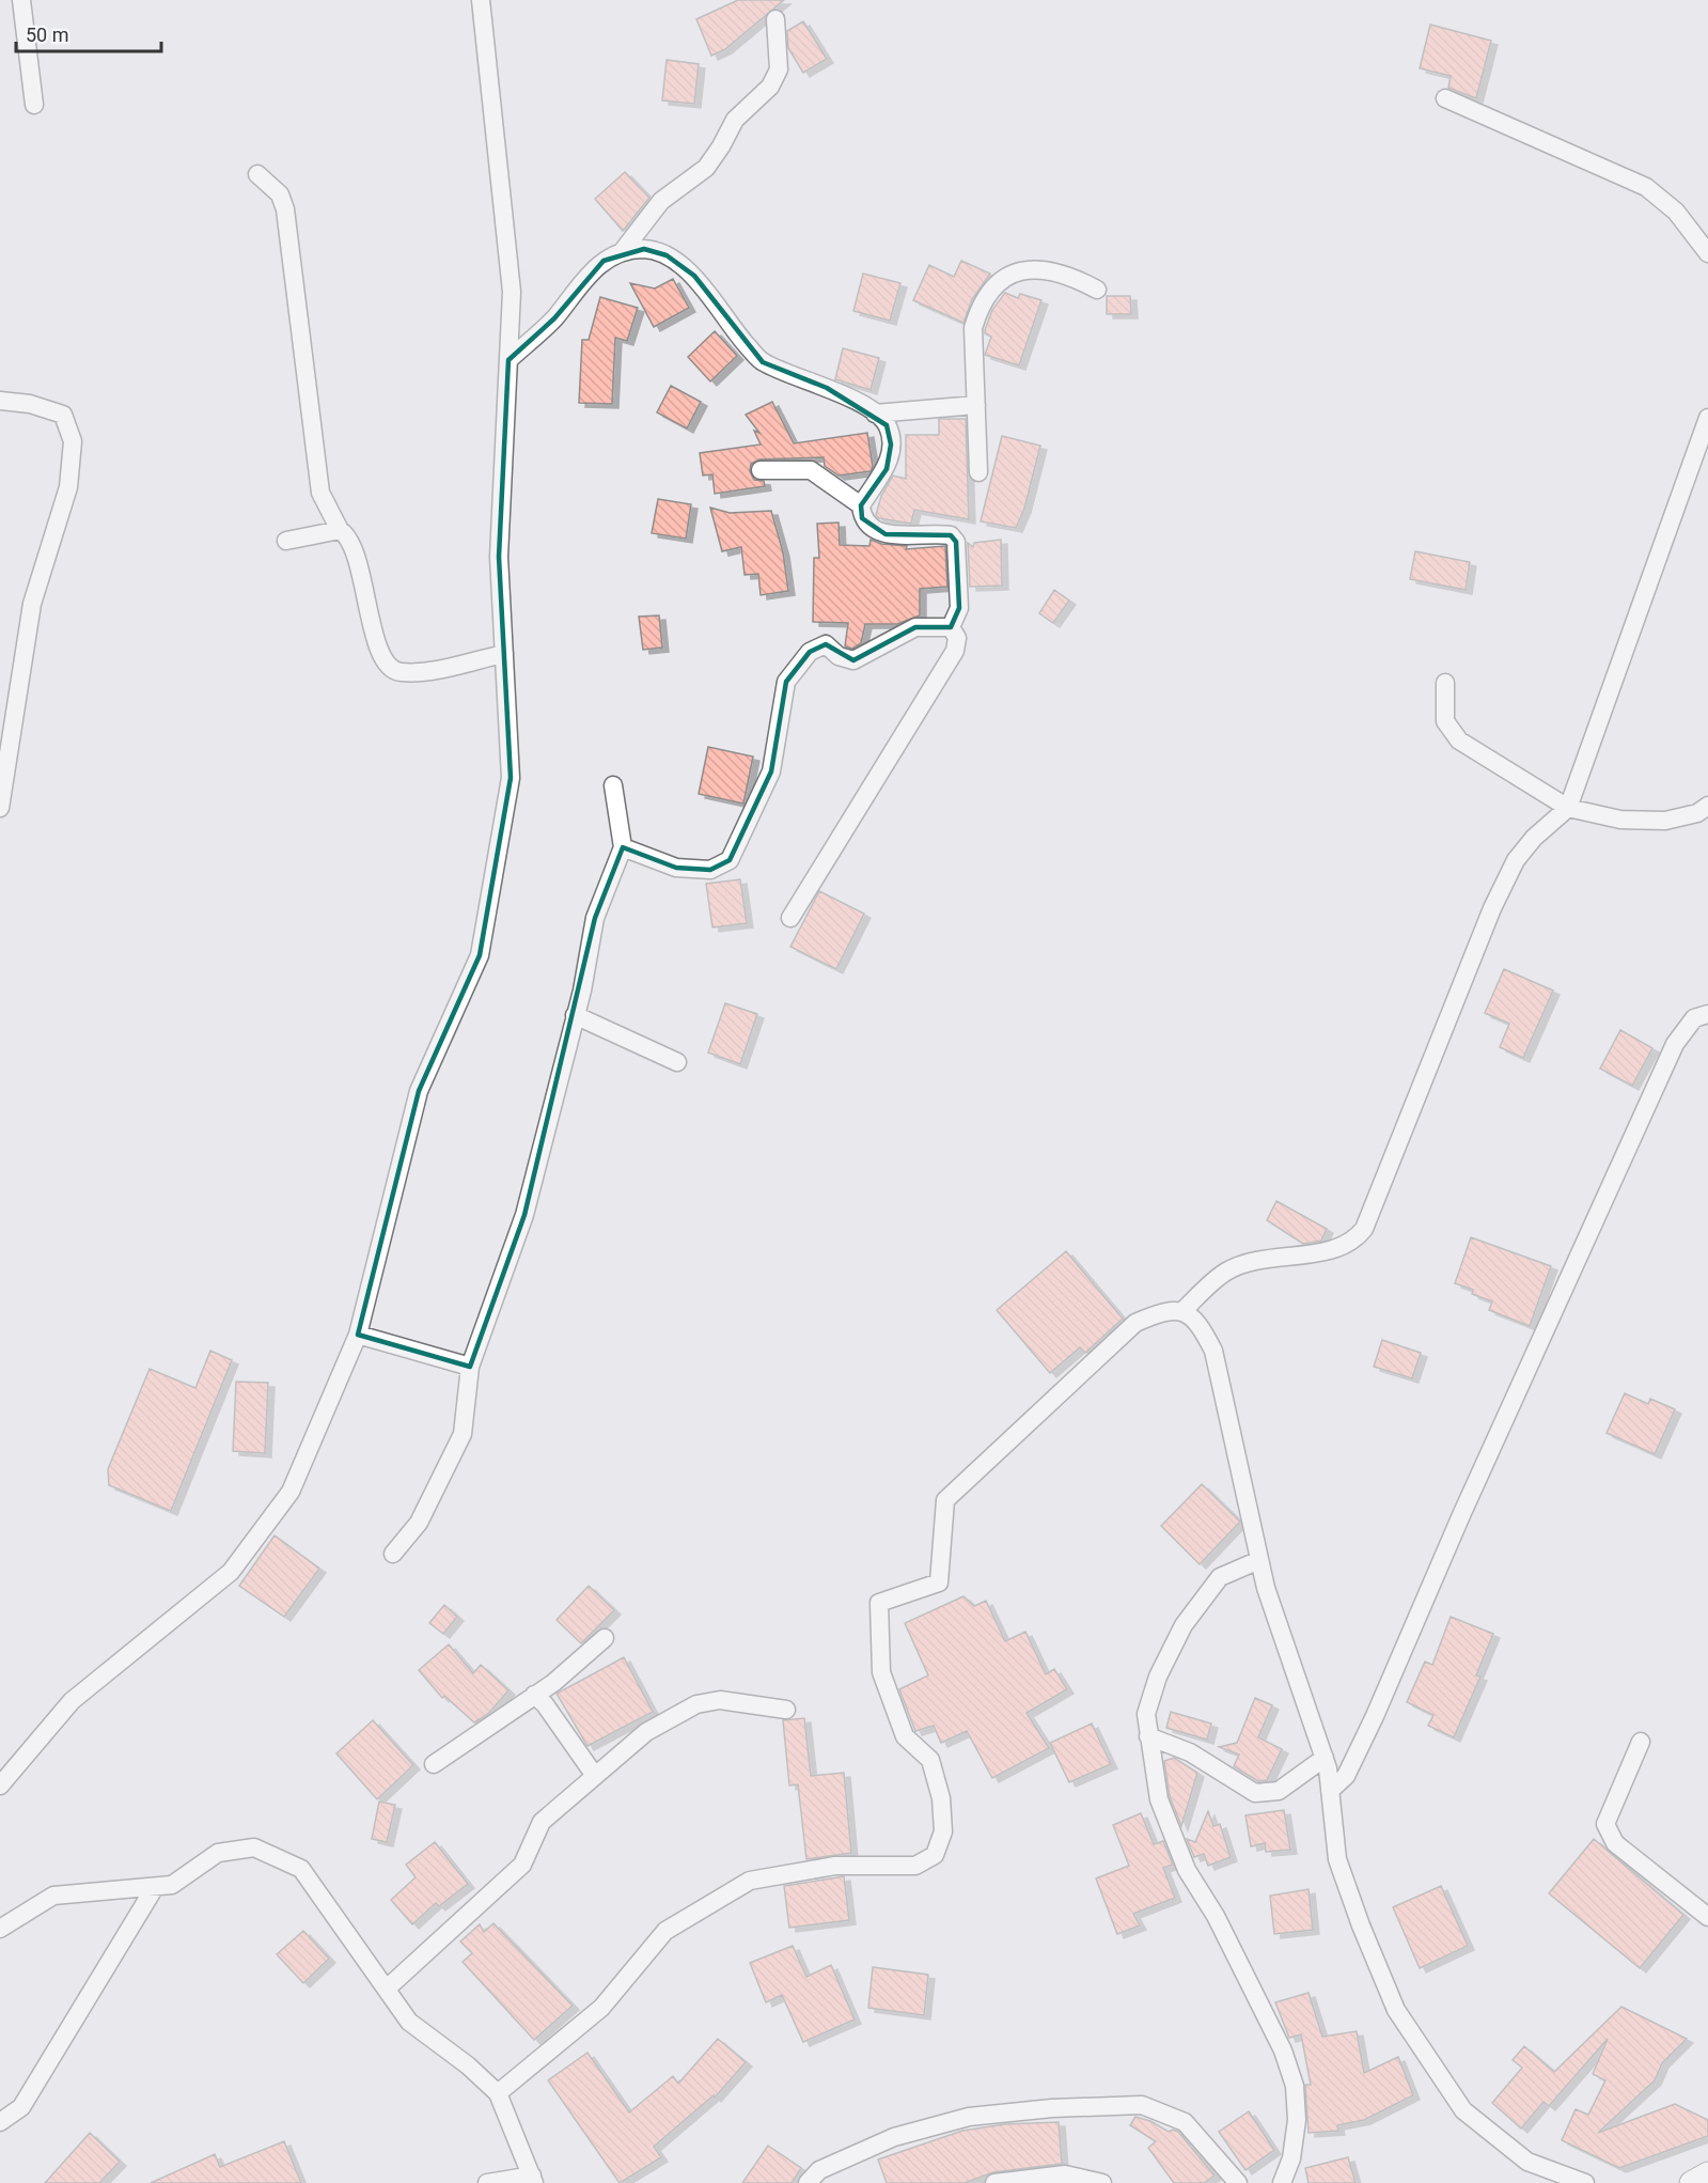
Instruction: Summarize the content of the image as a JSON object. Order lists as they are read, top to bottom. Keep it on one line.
{"scale_bar":"50 m"}
